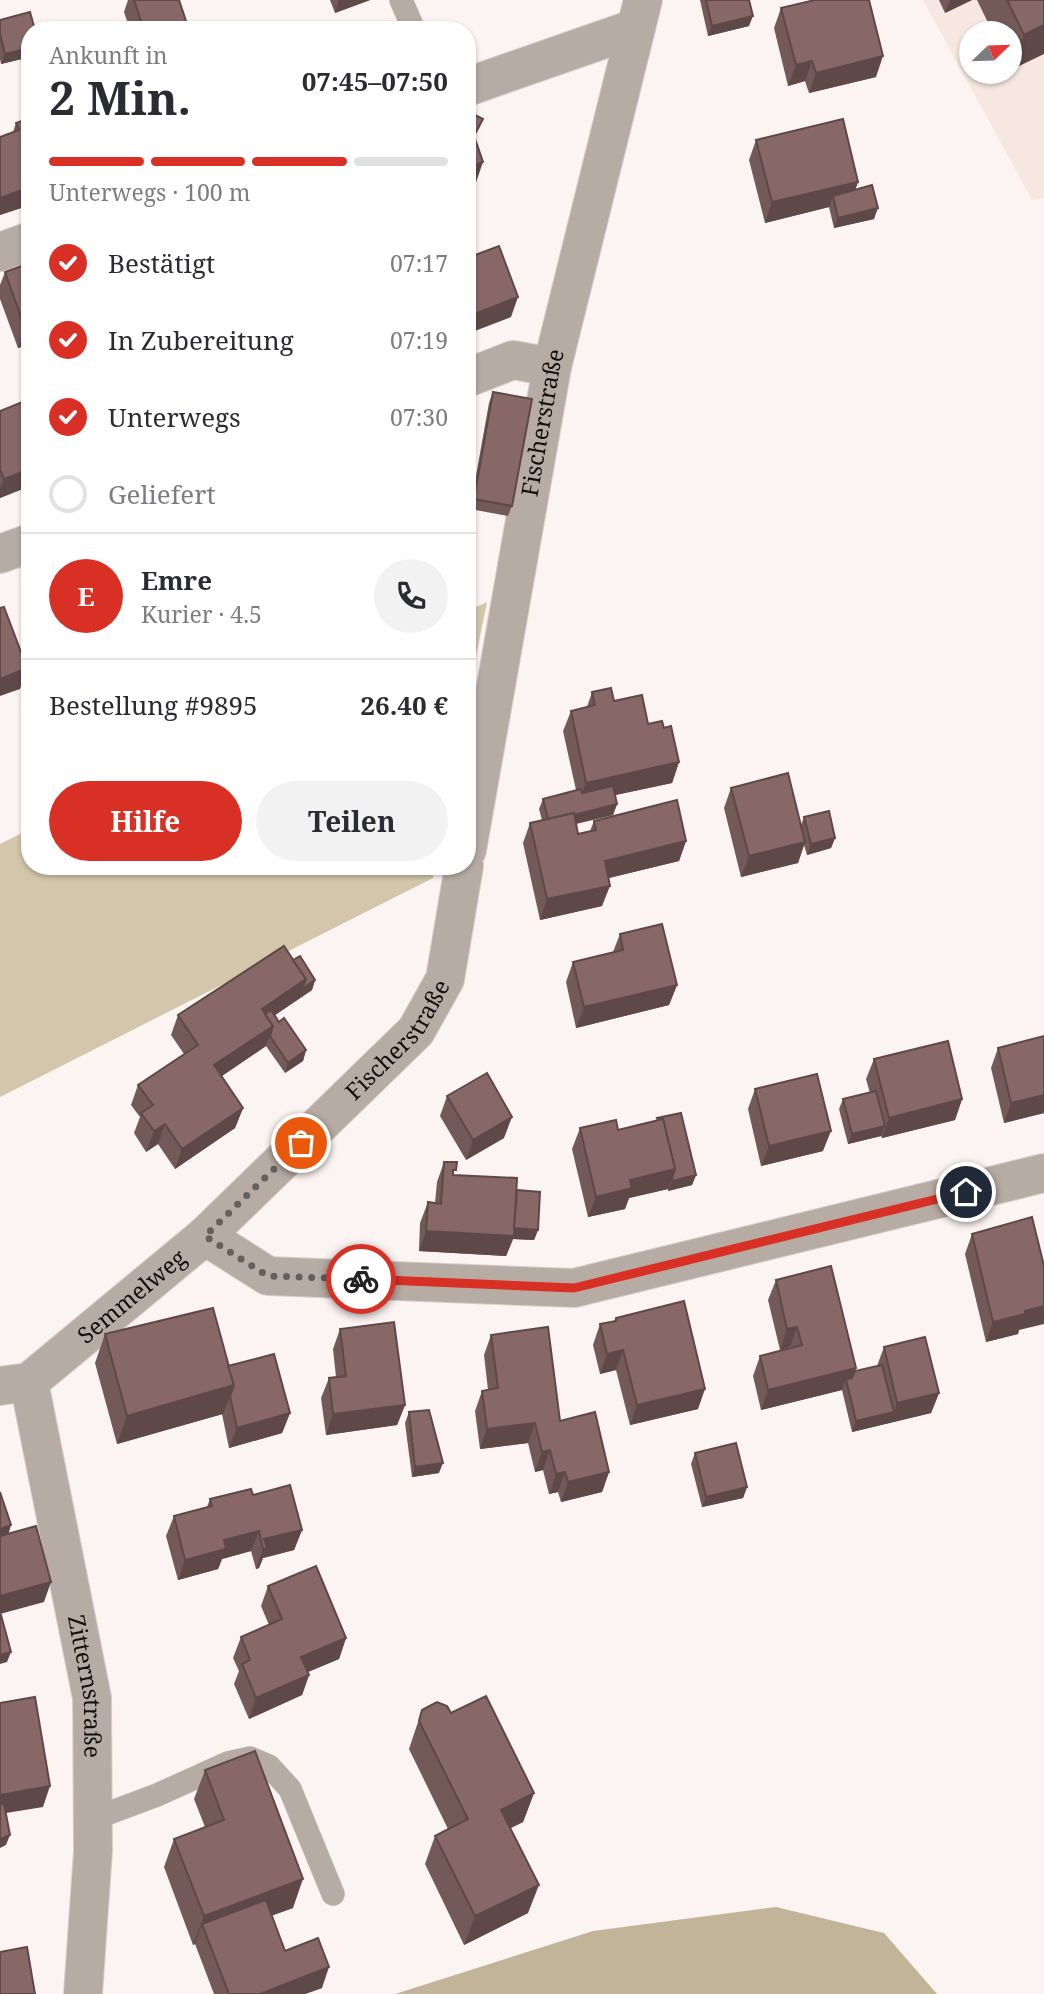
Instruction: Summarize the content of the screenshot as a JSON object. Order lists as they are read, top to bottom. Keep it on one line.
{"streets":{"street":["Fischerstraße","Semmelweg","Zitternstraße"]},"crossings":[["Fischerstraße","Semmelweg"],["Semmelweg","Zitternstraße"]],"north":"top right","page":{"heading":["2 Min.","Ankunft in","07:45–07:50"],"panel":["Emre","Kurier · 4.5","Bestellung #9895","26.40 €"],"bar":"Unterwegs · 100 m","list":[["Bestätigt","07:17"],["In Zubereitung","07:19"],["Unterwegs","07:30"],"Geliefert"],"round":"E","buttons":["Hilfe","Teilen"]}}
